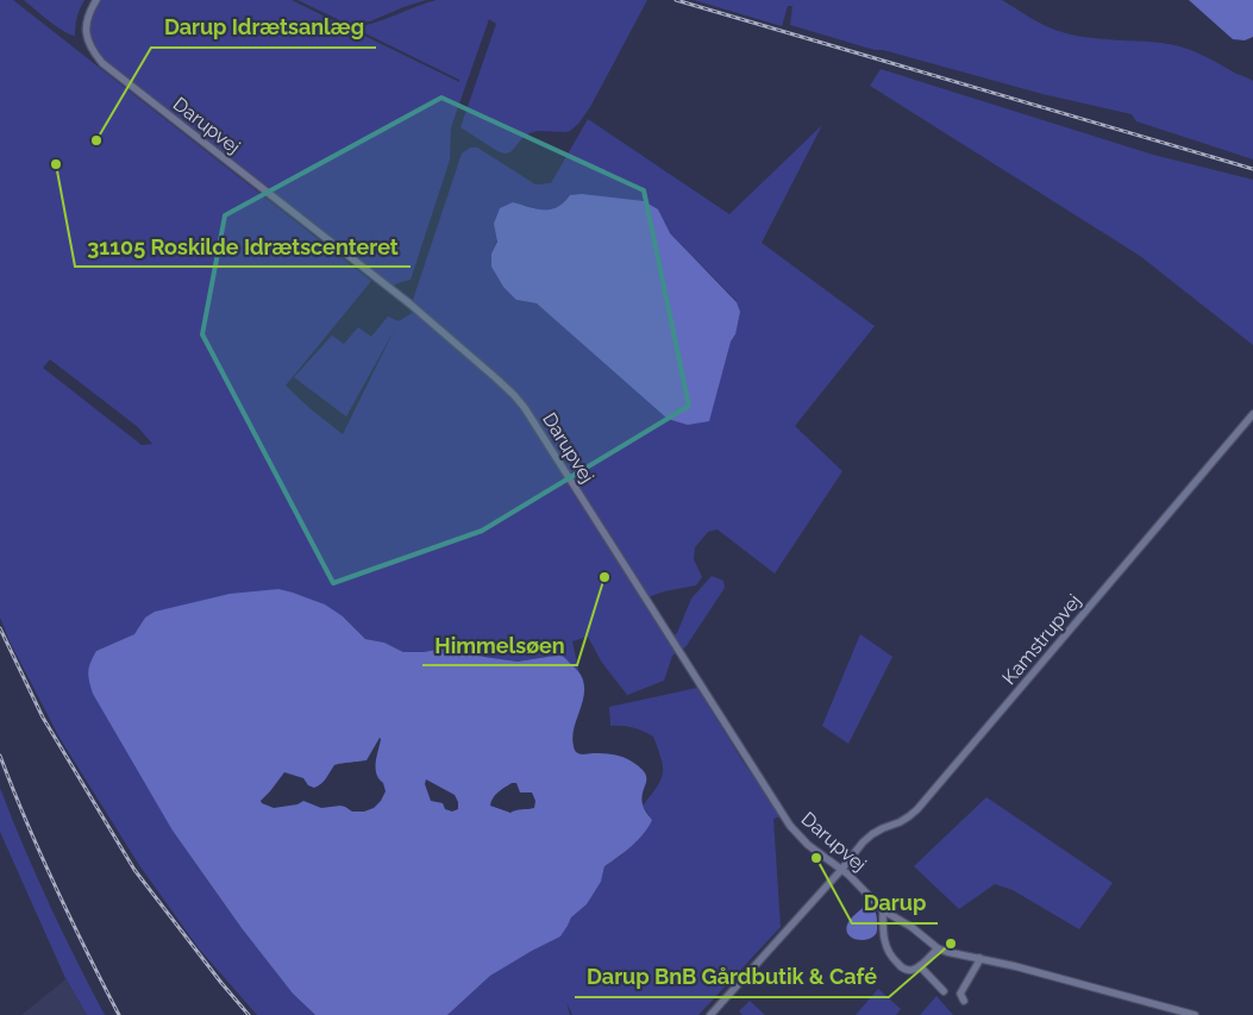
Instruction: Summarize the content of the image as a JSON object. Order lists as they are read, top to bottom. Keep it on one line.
{"streets":{"street":["Darupvej","Kamstrupvej"]},"crossings":[["Darupvej","Kamstrupvej"]],"places":["Darup Idrætsanlæg","31105 Roskilde Idrætscenteret","Himmelsøen","Darup","Darup BnB Gårdbutik & Café"]}
